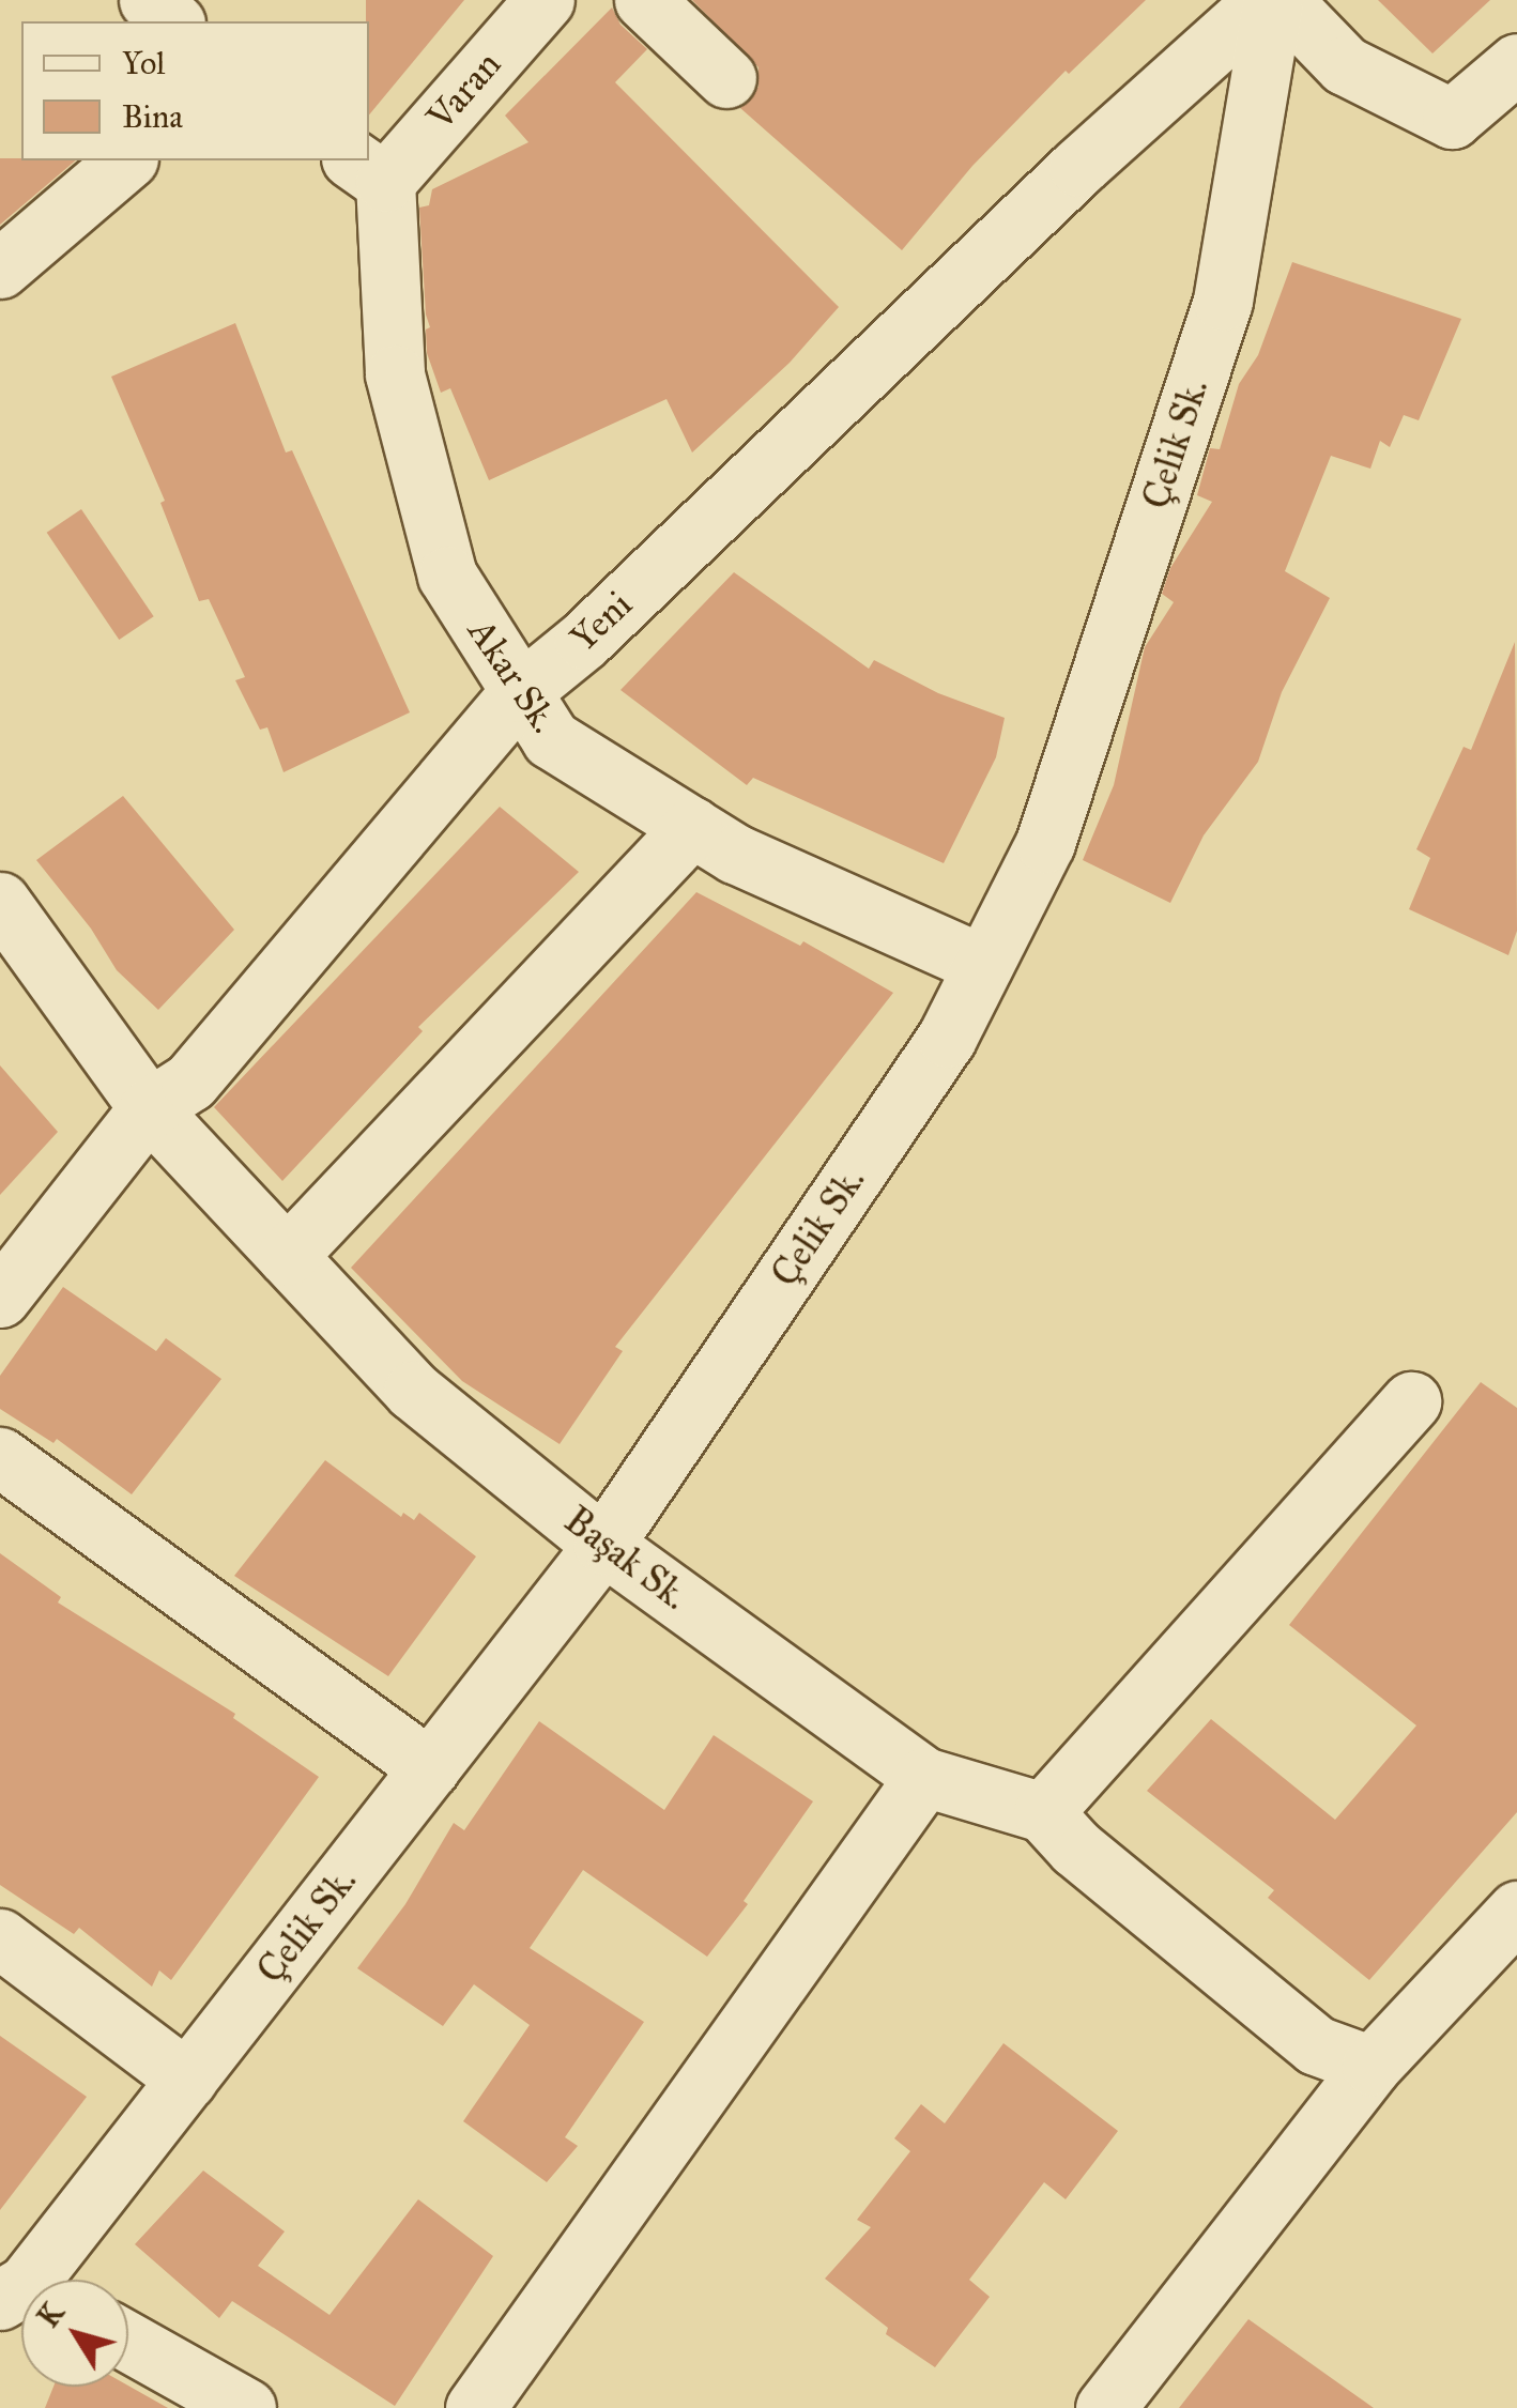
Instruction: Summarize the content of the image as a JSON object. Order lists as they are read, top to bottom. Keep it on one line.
{"streets":{"street":["Varan","Çelik Sk.","Yeni","Akar Sk.","Başak Sk."]},"crossings":[["Varan","Akar Sk."],["Çelik Sk.","Akar Sk."],["Çelik Sk.","Başak Sk."],["Yeni","Akar Sk."],["Yeni","Başak Sk."]],"legend":["Yol","Bina"],"north":"top left"}
